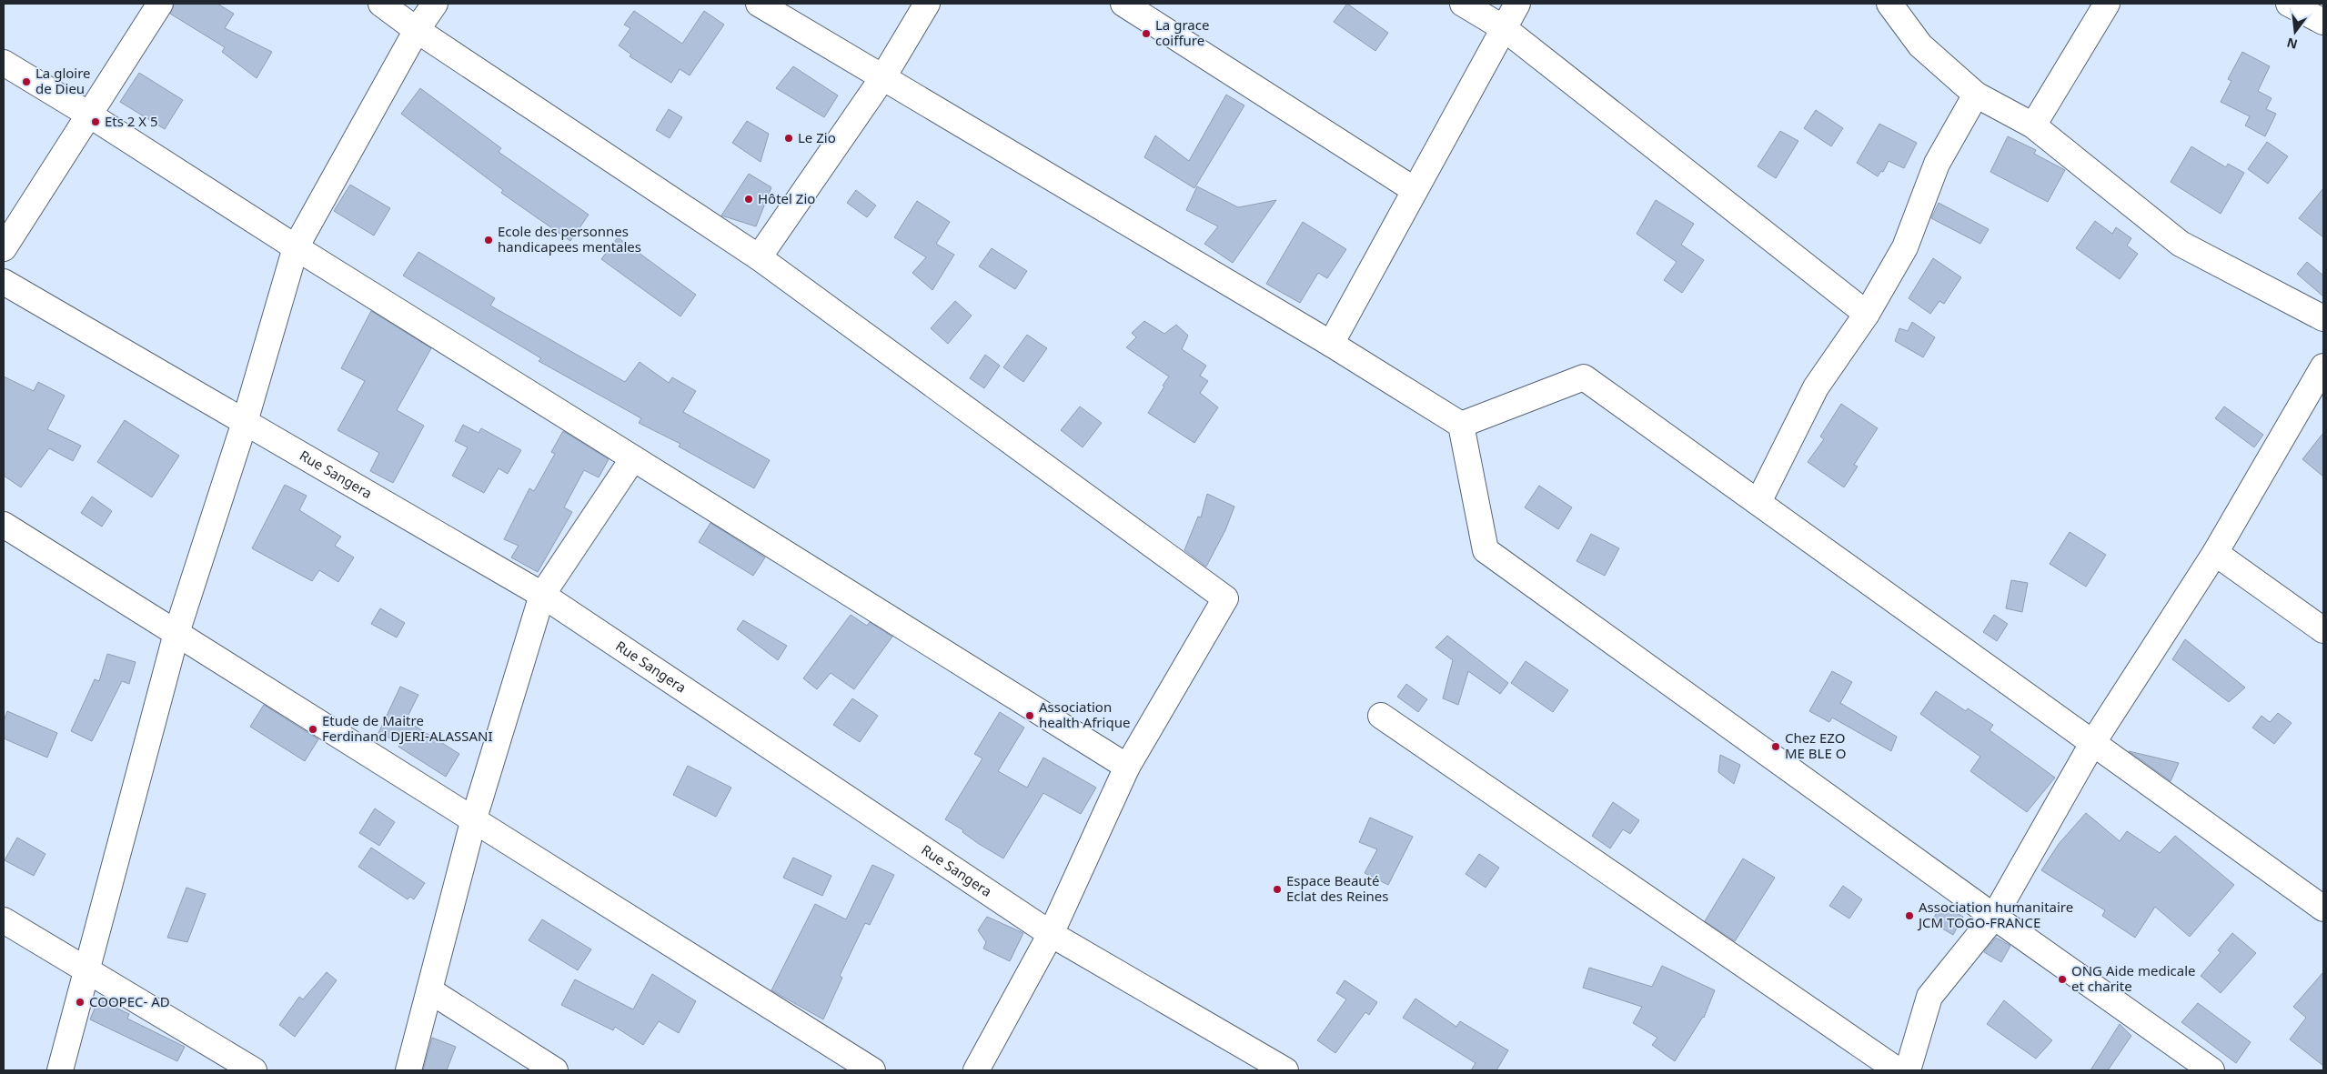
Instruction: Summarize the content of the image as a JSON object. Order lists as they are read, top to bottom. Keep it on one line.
{"streets":{"street":["Rue Sangera"]},"places":["La grace coiffure","La gloire de Dieu","Ets 2 X 5","Le Zio","Hôtel Zio","Ecole des personnes handicapees mentales","Association health Afrique","Etude de Maitre Ferdinand DJERI-ALASSANI","Chez EZO ME BLE O","Espace Beauté Eclat des Reines","Association humanitaire JCM TOGO-FRANCE","ONG Aide medicale et charite","COOPEC- AD"],"north":"bottom"}
